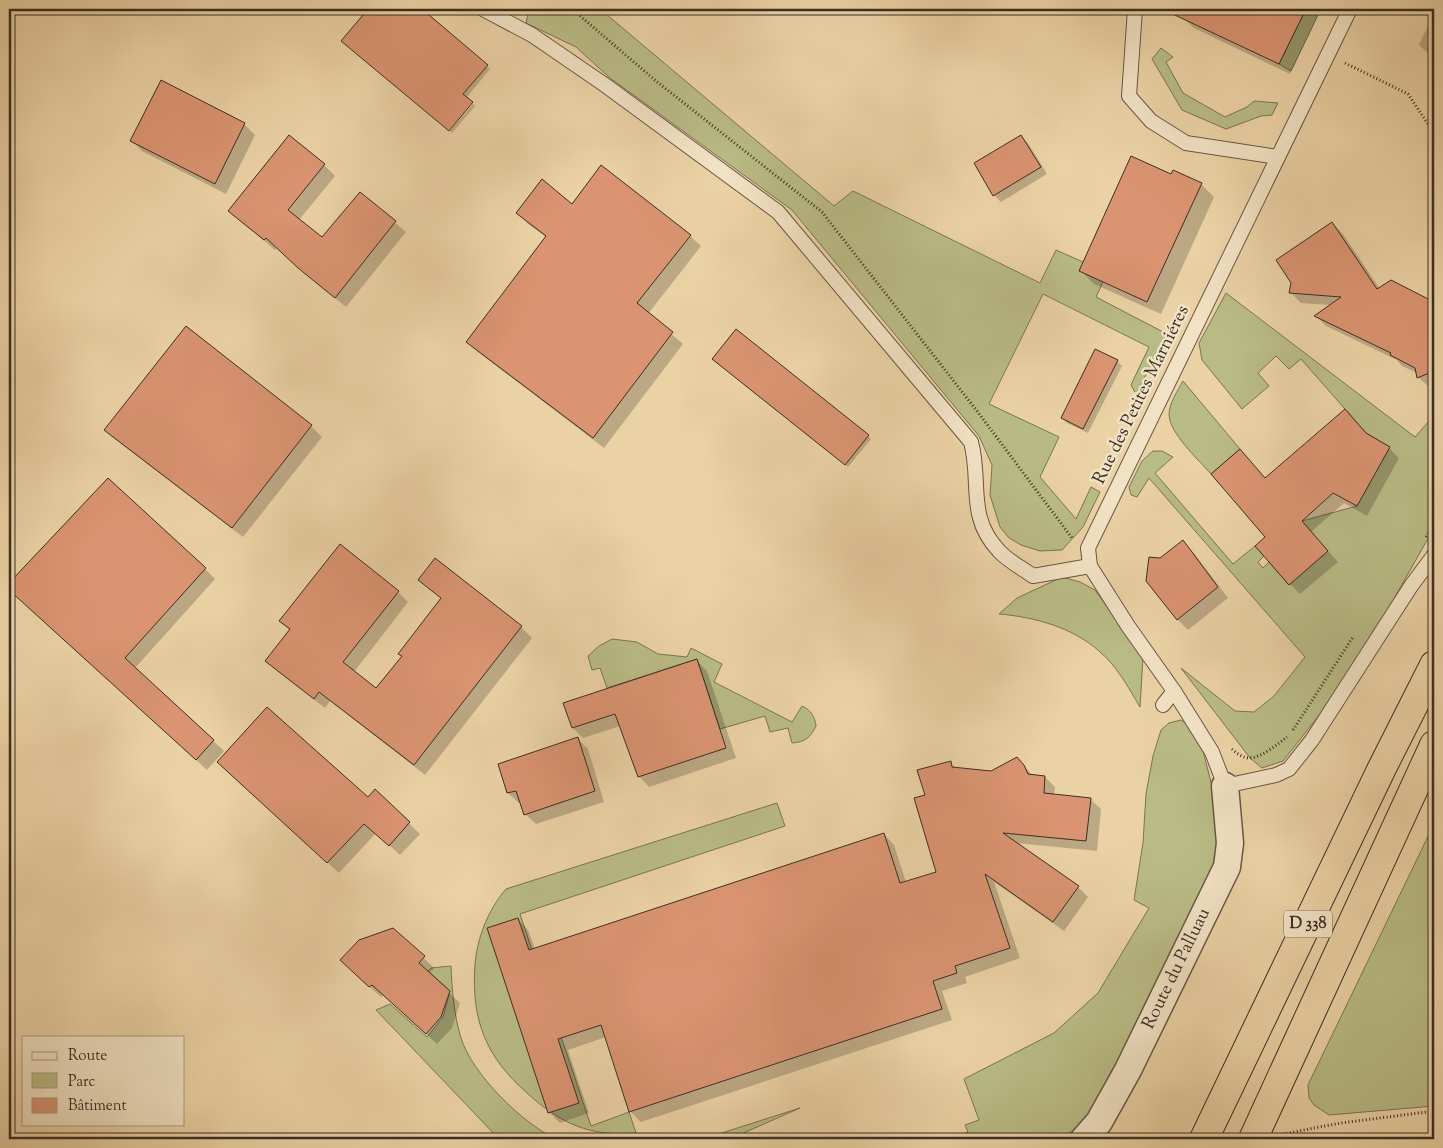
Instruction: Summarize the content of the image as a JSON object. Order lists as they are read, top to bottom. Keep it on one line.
{"streets":{"highway":["D 338"],"street":["Route du Palluau"],"lane":["Rue des Petites Marniéres"]},"legend":["Route","Parc","Bâtiment"]}
